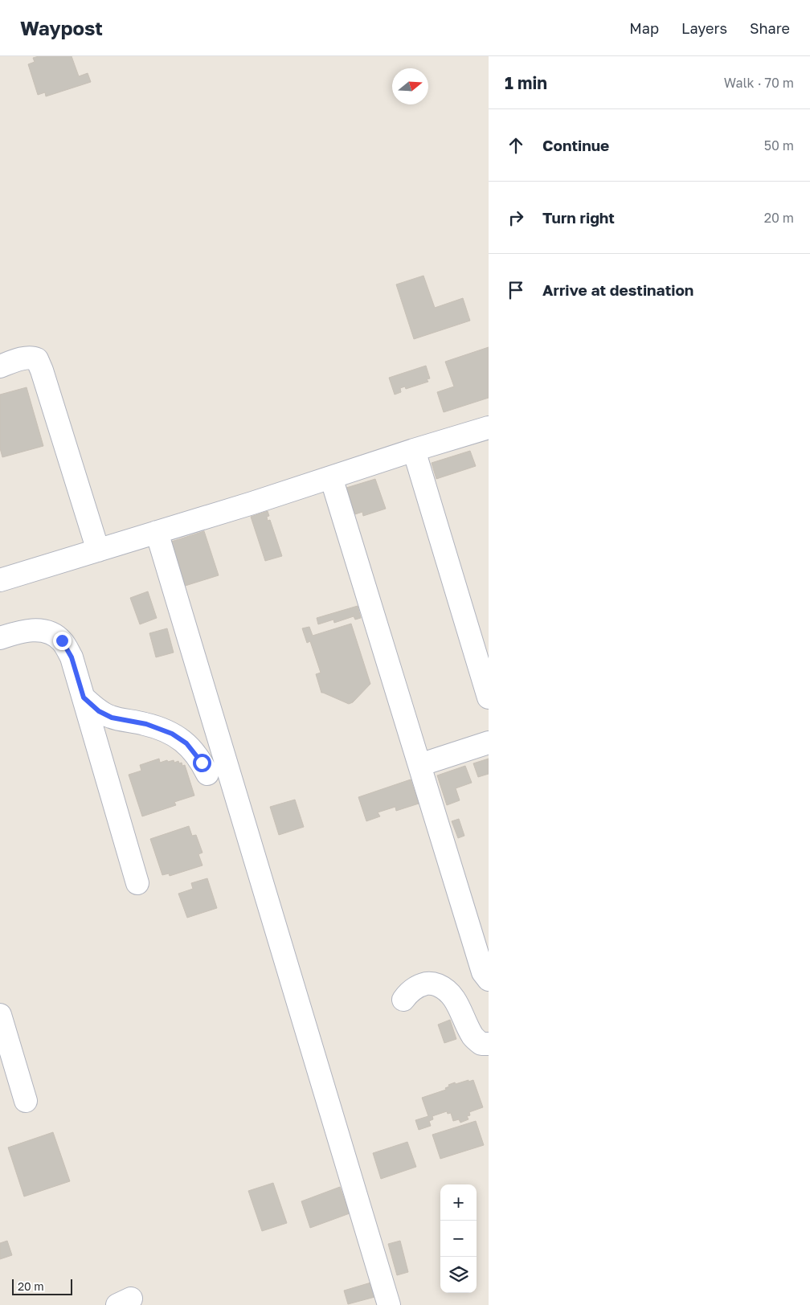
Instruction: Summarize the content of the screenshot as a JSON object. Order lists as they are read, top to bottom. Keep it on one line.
{"scale_bar":"20 m","north":"right","page":{"header":"Waypost","nav":["Map","Layers","Share"],"heading":["1 min","Walk · 70 m"],"list":[["Continue","50 m"],["Turn right","20 m"],"Arrive at destination"],"map_buttons":["+","−"],"scale":"20 m"}}
